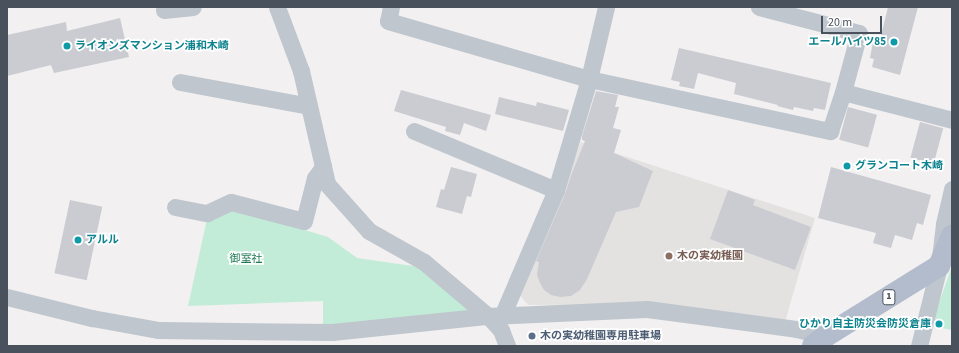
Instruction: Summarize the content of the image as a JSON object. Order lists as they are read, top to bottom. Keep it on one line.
{"streets":{"main road":["1"]},"parks":["御室社"],"places":["エールハイツ85","ライオンズマンション浦和木崎","グランコート木崎","アルル","木の実幼稚園","ひかり自主防災会防災倉庫","木の実幼稚園専用駐車場"],"scale_bar":"20 m"}
